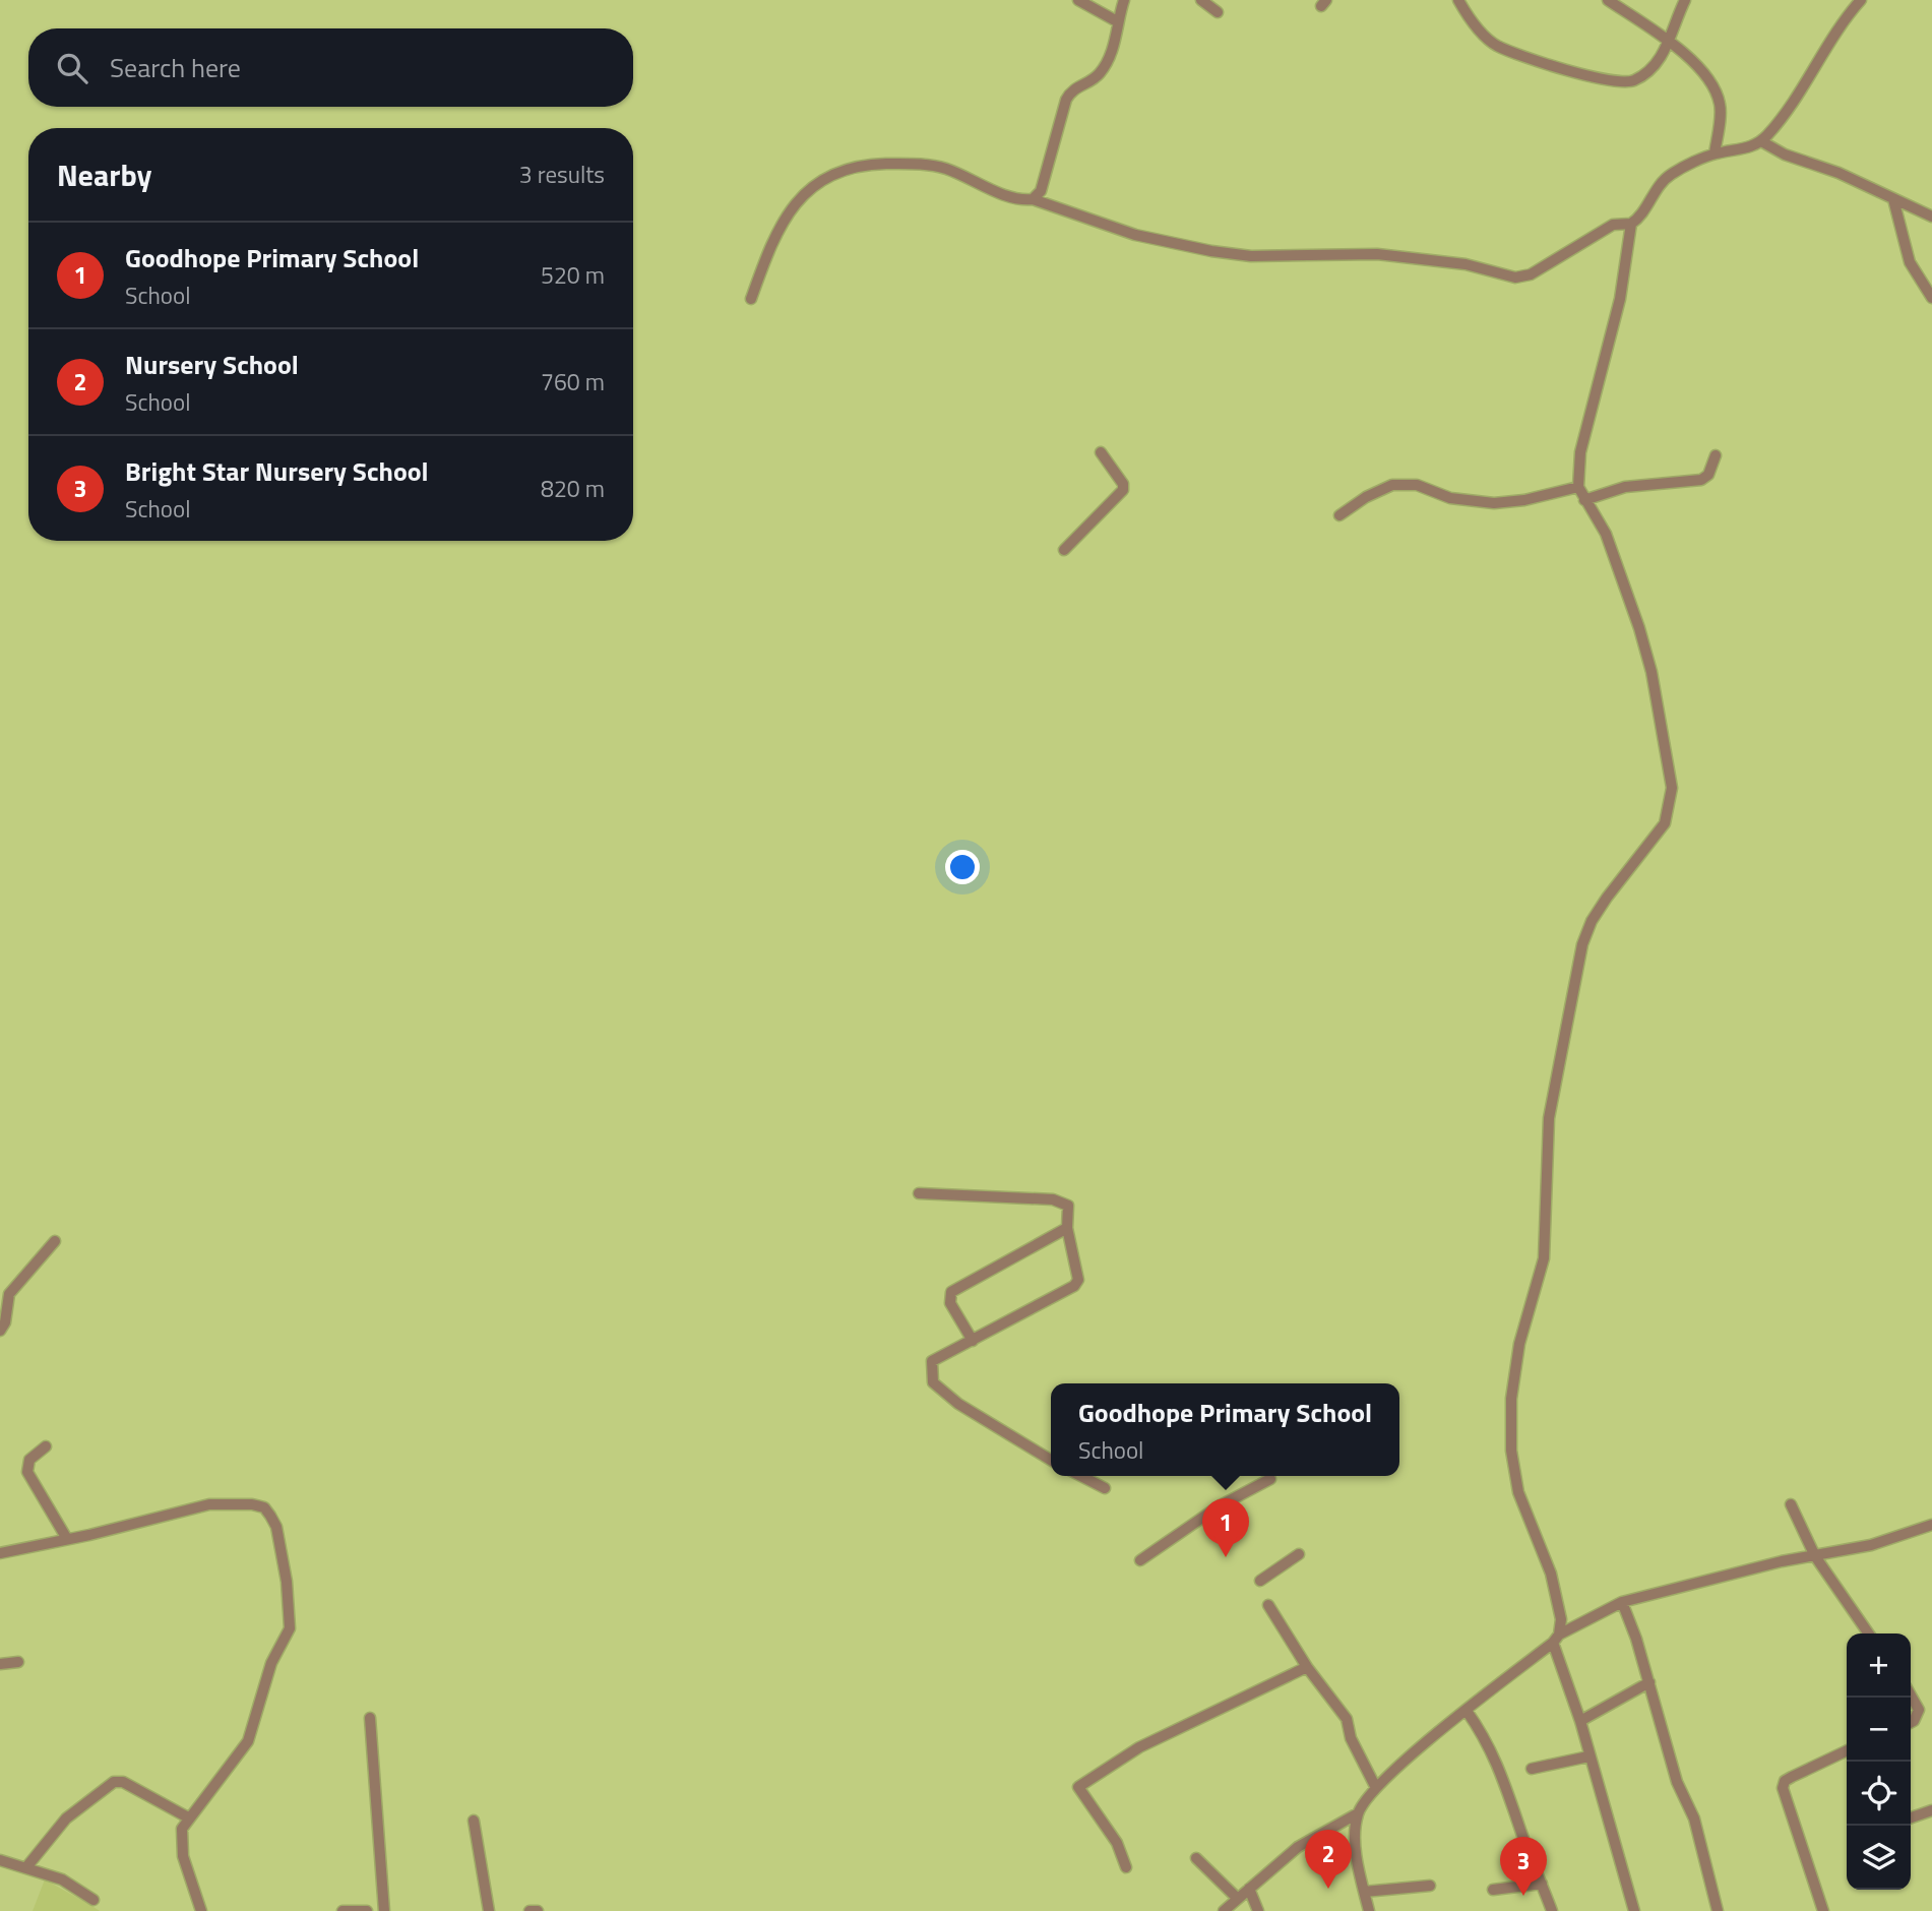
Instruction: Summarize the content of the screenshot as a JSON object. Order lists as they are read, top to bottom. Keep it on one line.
{"page":{"search":"Search here","heading":["Nearby","3 results"],"list":[{"mark":"1","name":"Goodhope Primary School","note":"School","value":"520 m"},{"mark":"2","name":"Nursery School","note":"School","value":"760 m"},{"mark":"3","name":"Bright Star Nursery School","note":"School","value":"820 m"}],"popup":["Goodhope Primary School","School"],"pins":["1","2","3"],"map_buttons":["+","−"]}}
